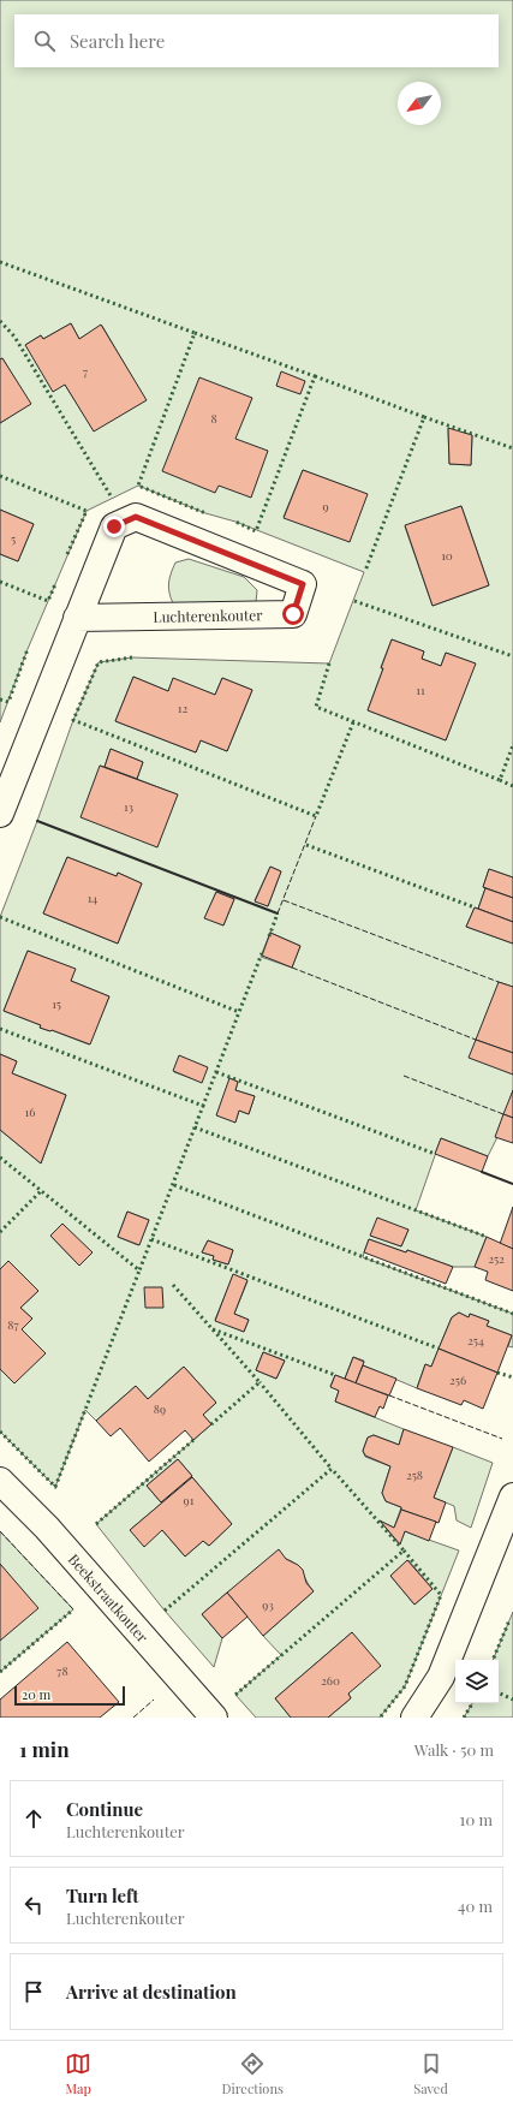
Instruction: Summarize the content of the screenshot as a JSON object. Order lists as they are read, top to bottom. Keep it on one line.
{"streets":{"street":["Luchterenkouter","Beekstraatkouter"]},"house_numbers":["7","8","9","5","10","11","12","13","14","15","16","252","87","254","256","89","258","91","93","78","260"],"scale_bar":"20 m","north":"bottom left","page":{"search":"Search here","scale":"20 m","heading":["1 min","Walk · 50 m"],"list":[["Continue","Luchterenkouter","10 m"],["Turn left","Luchterenkouter","40 m"],"Arrive at destination"],"nav":["Map","Directions","Saved"]}}
